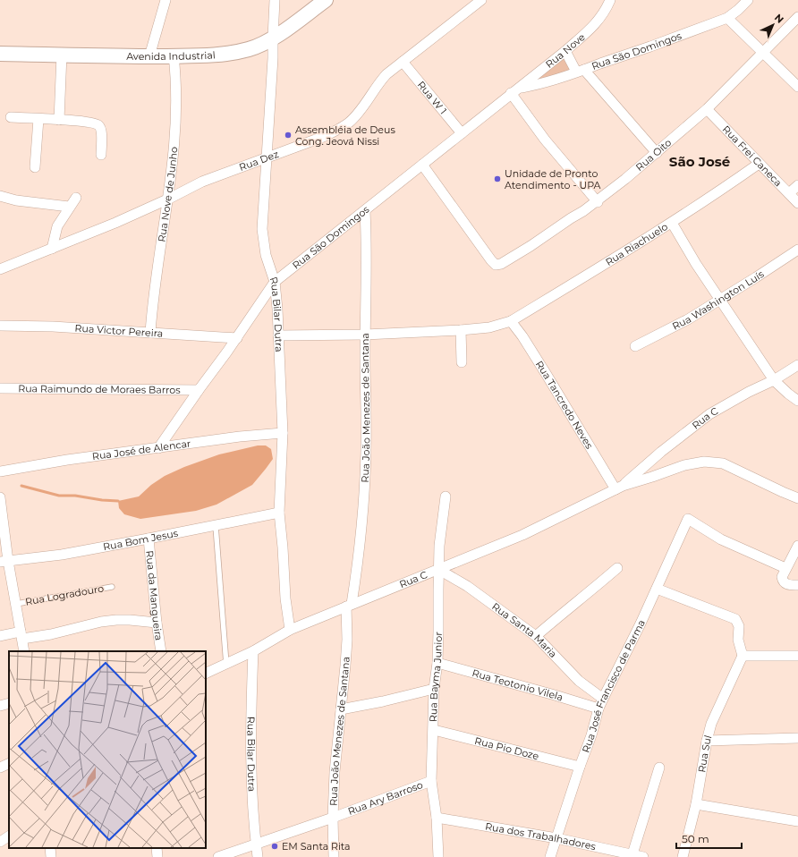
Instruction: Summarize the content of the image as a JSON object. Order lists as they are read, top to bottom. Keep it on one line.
{"streets":{"street":["Rua Nove","Rua São Domingos","Avenida Industrial","Rua W 1","Rua Oito","Rua Frei Caneca","Rua Dez","Rua Nove de Junho","Rua Riachuelo","Rua Washington Luís","Rua Bilar Dutra","Rua Victor Pereira","Rua Raimundo de Moraes Barros","Rua Tancredo Neves","Rua João Menezes de Santana","Rua C","Rua José de Alencar","Rua Bom Jesus","Rua da Mangueira","Rua Santa Maria","Rua Bayma Junior","Rua Teotonio Vilela","Rua José Francisco de Parma","Rua Pio Doze","Rua Sul","Rua Ary Barroso","Rua dos Trabalhadores"],"lane":["Rua Logradouro"]},"crossings":[["Rua Nove","Rua São Domingos"],["Rua São Domingos","Rua W 1"],["Rua São Domingos","Rua Oito"],["Rua São Domingos","Rua Bilar Dutra"],["Rua São Domingos","Rua Victor Pereira"],["Rua São Domingos","Rua Raimundo de Moraes Barros"],["Rua São Domingos","Rua João Menezes de Santana"],["Rua São Domingos","Rua José de Alencar"],["Avenida Industrial","Rua Nove de Junho"],["Avenida Industrial","Rua Bilar Dutra"],["Rua W 1","Rua Dez"],["Rua Oito","Rua Frei Caneca"],["Rua Frei Caneca","Rua Riachuelo"],["Rua Dez","Rua Nove de Junho"],["Rua Dez","Rua Bilar Dutra"],["Rua Nove de Junho","Rua Victor Pereira"],["Rua Riachuelo","Rua Bilar Dutra"],["Rua Riachuelo","Rua Tancredo Neves"],["Rua Riachuelo","Rua João Menezes de Santana"],["Rua Bilar Dutra","Rua C"],["Rua Bilar Dutra","Rua José de Alencar"],["Rua Bilar Dutra","Rua Bom Jesus"],["Rua Bilar Dutra","Rua Ary Barroso"],["Rua Tancredo Neves","Rua C"],["Rua João Menezes de Santana","Rua C"],["Rua João Menezes de Santana","Rua Ary Barroso"],["Rua C","Rua Santa Maria"],["Rua C","Rua Bayma Junior"],["Rua Bom Jesus","Rua da Mangueira"],["Rua Santa Maria","Rua Bayma Junior"],["Rua Santa Maria","Rua Teotonio Vilela"],["Rua Santa Maria","Rua José Francisco de Parma"],["Rua Bayma Junior","Rua Teotonio Vilela"],["Rua Bayma Junior","Rua Pio Doze"],["Rua Bayma Junior","Rua Ary Barroso"],["Rua Bayma Junior","Rua dos Trabalhadores"],["Rua Teotonio Vilela","Rua José Francisco de Parma"],["Rua José Francisco de Parma","Rua Pio Doze"],["Rua José Francisco de Parma","Rua dos Trabalhadores"]],"districts":["São José"],"places":["Assembléia de Deus Cong. Jeová Nissi","Unidade de Pronto Atendimento - UPA","EM Santa Rita"],"scale_bar":"50 m","north":"top right"}
